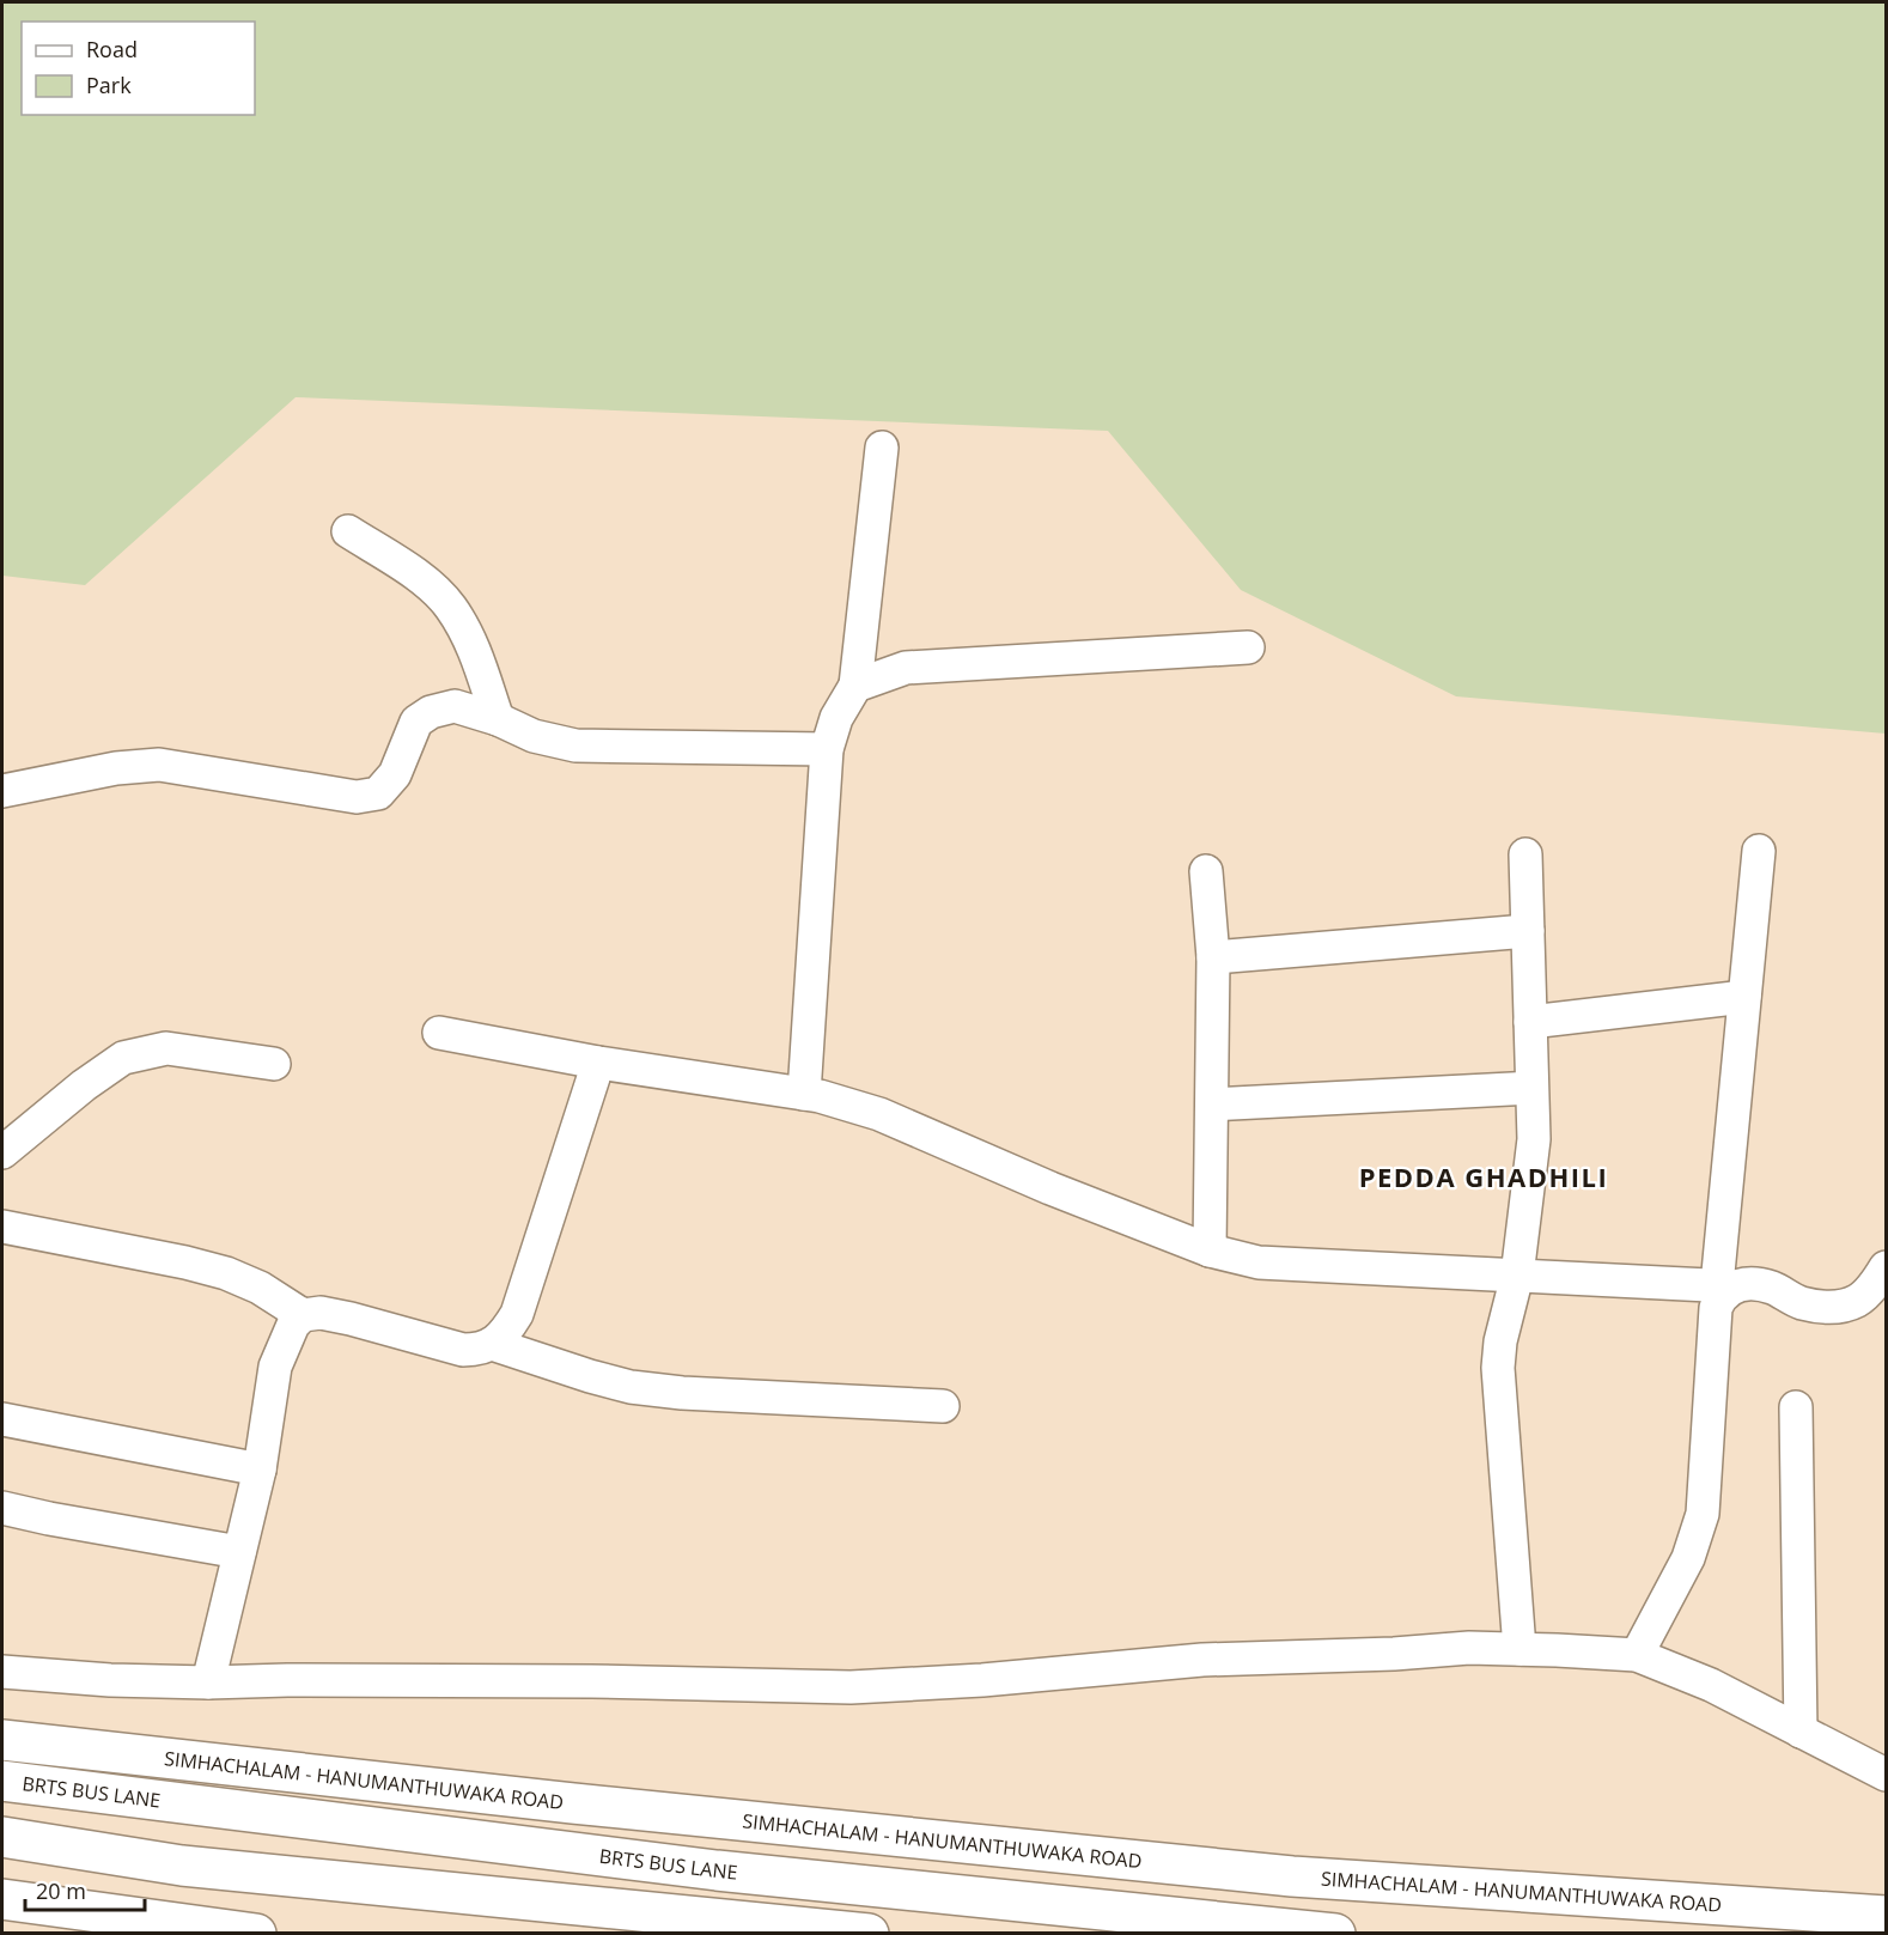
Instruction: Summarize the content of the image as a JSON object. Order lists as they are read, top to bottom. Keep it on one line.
{"streets":{"main road":["SIMHACHALAM - HANUMANTHUWAKA ROAD","BRTS BUS LANE"]},"districts":["PEDDA GHADHILI"],"legend":["Road","Park"],"scale_bar":"20 m"}
